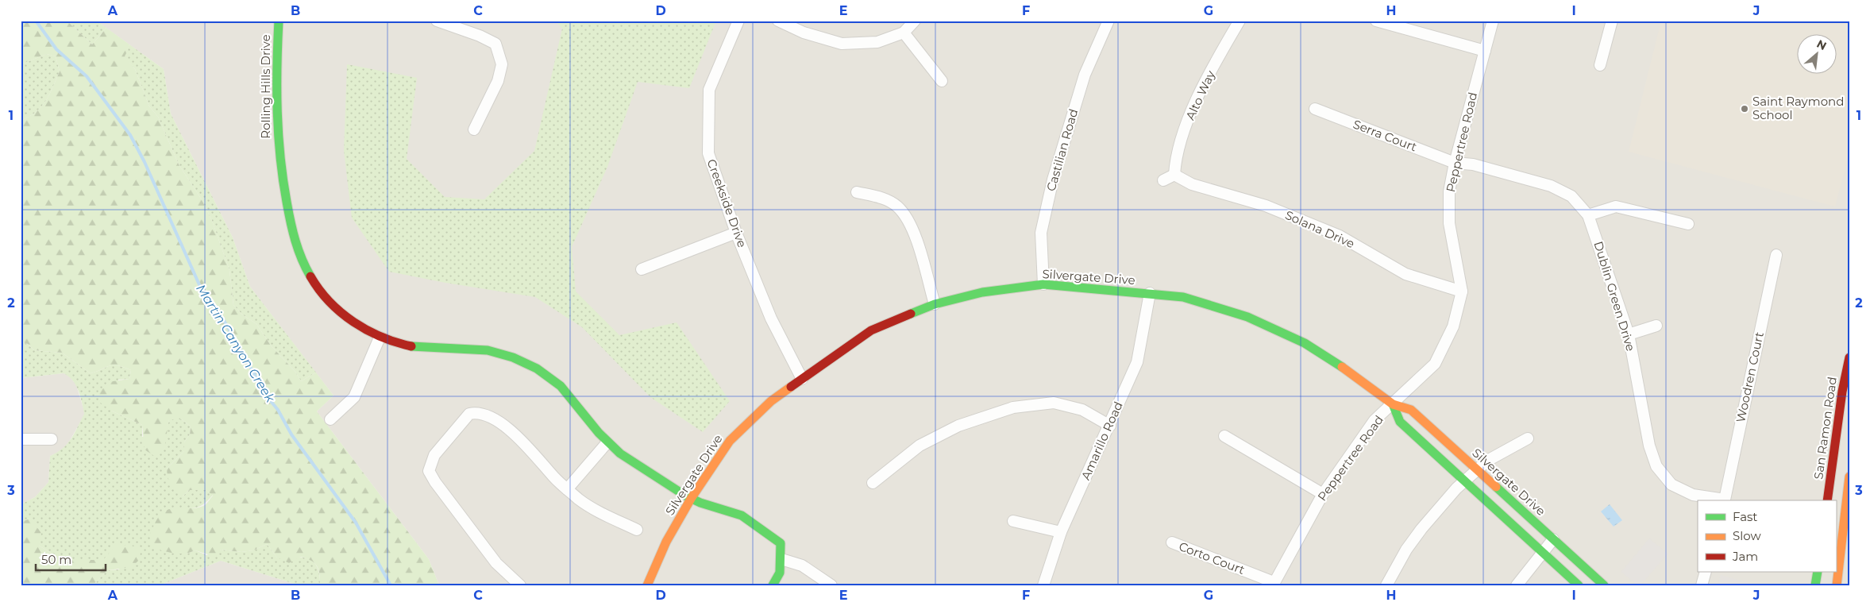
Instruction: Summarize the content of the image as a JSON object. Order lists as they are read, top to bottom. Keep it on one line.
{"streets":{"street":["Rolling Hills Drive","Alto Way","Serra Court","Peppertree Road","Castilian Road","Creekside Drive","Solana Drive","Silvergate Drive","Dublin Green Drive","Woodren Court","San Ramon Road","Amarillo Road","Corto Court"]},"crossings":[["Rolling Hills Drive","Silvergate Drive"],["Alto Way","Solana Drive"],["Serra Court","Peppertree Road"],["Serra Court","Dublin Green Drive"],["Peppertree Road","Solana Drive"],["Peppertree Road","Silvergate Drive"],["Peppertree Road","Dublin Green Drive"],["Peppertree Road","Corto Court"],["Castilian Road","Silvergate Drive"],["Creekside Drive","Silvergate Drive"],["Silvergate Drive","Amarillo Road"]],"water":["Martin Canyon Creek"],"places":["Saint Raymond School"],"legend":["Fast","Slow","Jam"],"scale_bar":"50 m","north":"top right","grid":{"columns":["A","B","C","D","E","F","G","H","I","J"],"rows":["1","2","3"]}}
